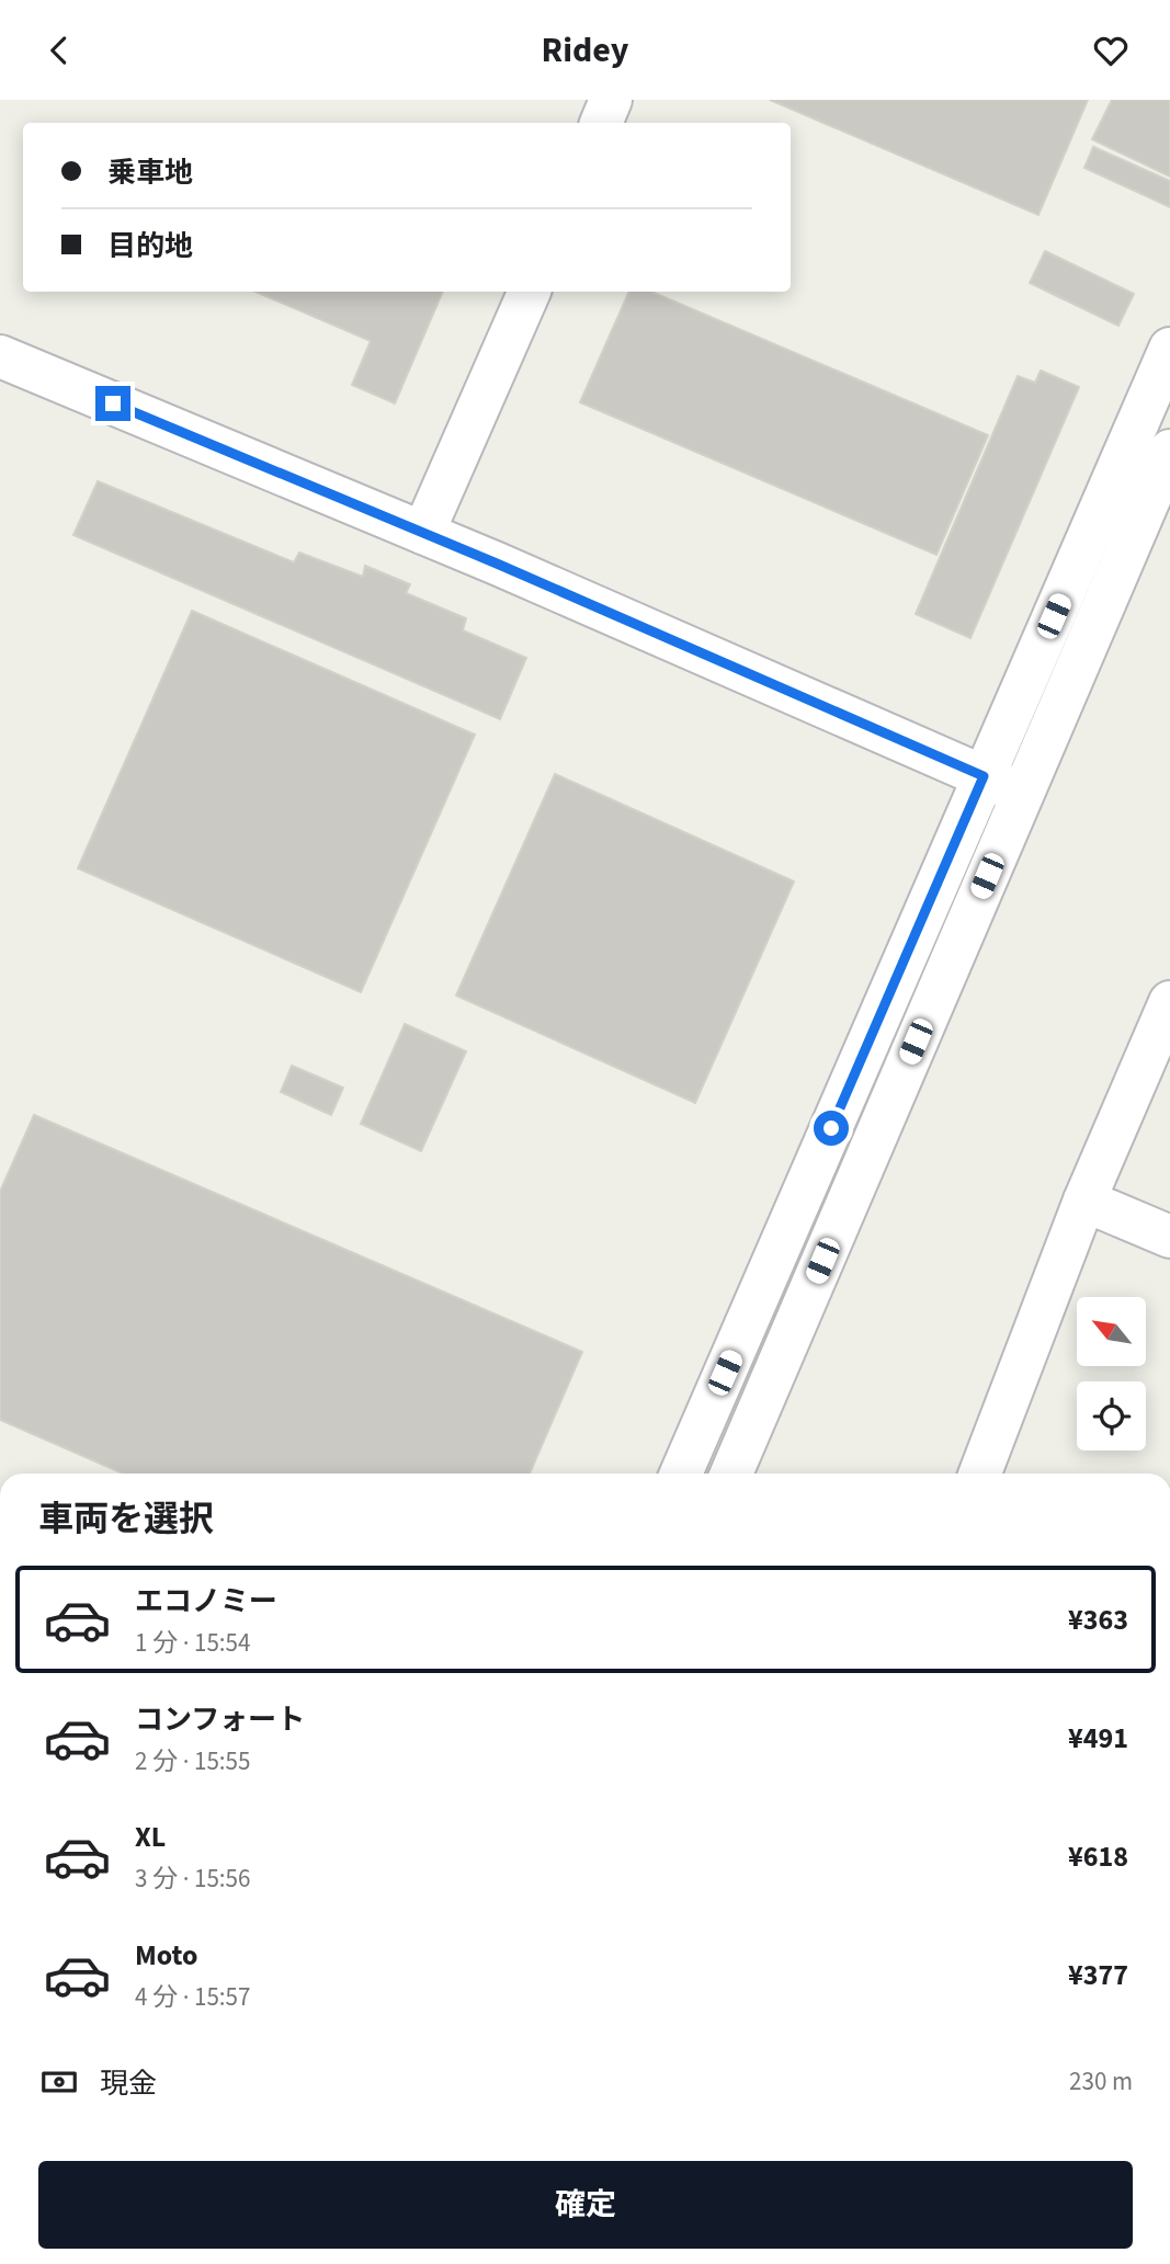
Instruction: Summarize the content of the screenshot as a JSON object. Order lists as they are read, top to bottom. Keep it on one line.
{"north":"top left","page":{"header":"Ridey","banner":["乗車地","目的地"],"heading":"車両を選択","list":[{"name":"エコノミー","note":"1 分 · 15:54","value":"¥363"},{"name":"コンフォート","note":"2 分 · 15:55","value":"¥491"},{"name":"XL","note":"3 分 · 15:56","value":"¥618"},{"name":"Moto","note":"4 分 · 15:57","value":"¥377"}],"pay":["現金","230 m"],"buttons":"確定"}}
